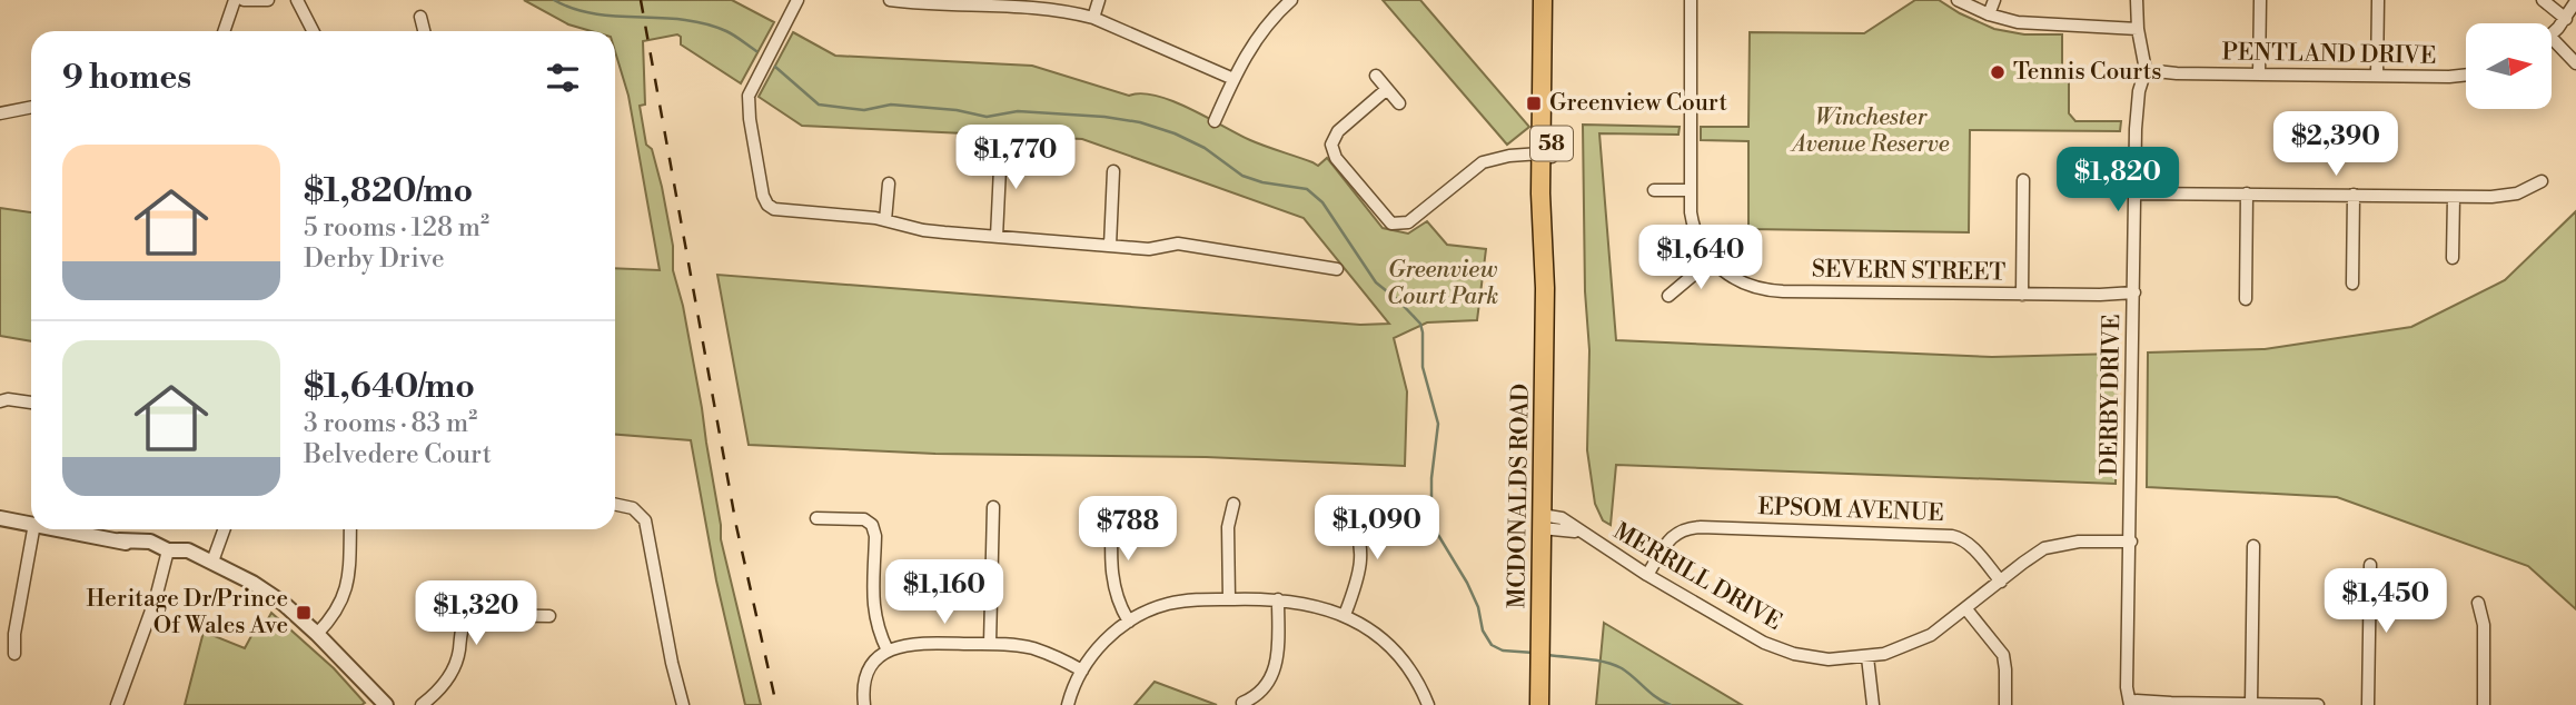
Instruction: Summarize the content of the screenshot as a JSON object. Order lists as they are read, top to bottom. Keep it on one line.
{"streets":{"main road":["58","MCDONALDS ROAD"],"street":["PENTLAND DRIVE","SEVERN STREET","DERBY DRIVE","EPSOM AVENUE","MERRILL DRIVE"]},"crossings":[["PENTLAND DRIVE","DERBY DRIVE"],["SEVERN STREET","DERBY DRIVE"],["DERBY DRIVE","MERRILL DRIVE"],["MCDONALDS ROAD","MERRILL DRIVE"],["EPSOM AVENUE","MERRILL DRIVE"]],"parks":["Winchester Avenue Reserve","Greenview Court Park"],"places":{"other":["Tennis Courts"],"transit":["Greenview Court","Heritage Dr/Prince Of Wales Ave"]},"north":"right","page":{"heading":"9 homes","price":["$2,390","$1,770","$1,820","$1,640","$1,090","$788","$1,160","$1,450","$1,320"],"list":[{"name":"$1,820/mo","note":"5 rooms · 128 m² · Derby Drive"},{"name":"$1,640/mo","note":"3 rooms · 83 m² · Belvedere Court"}]}}
